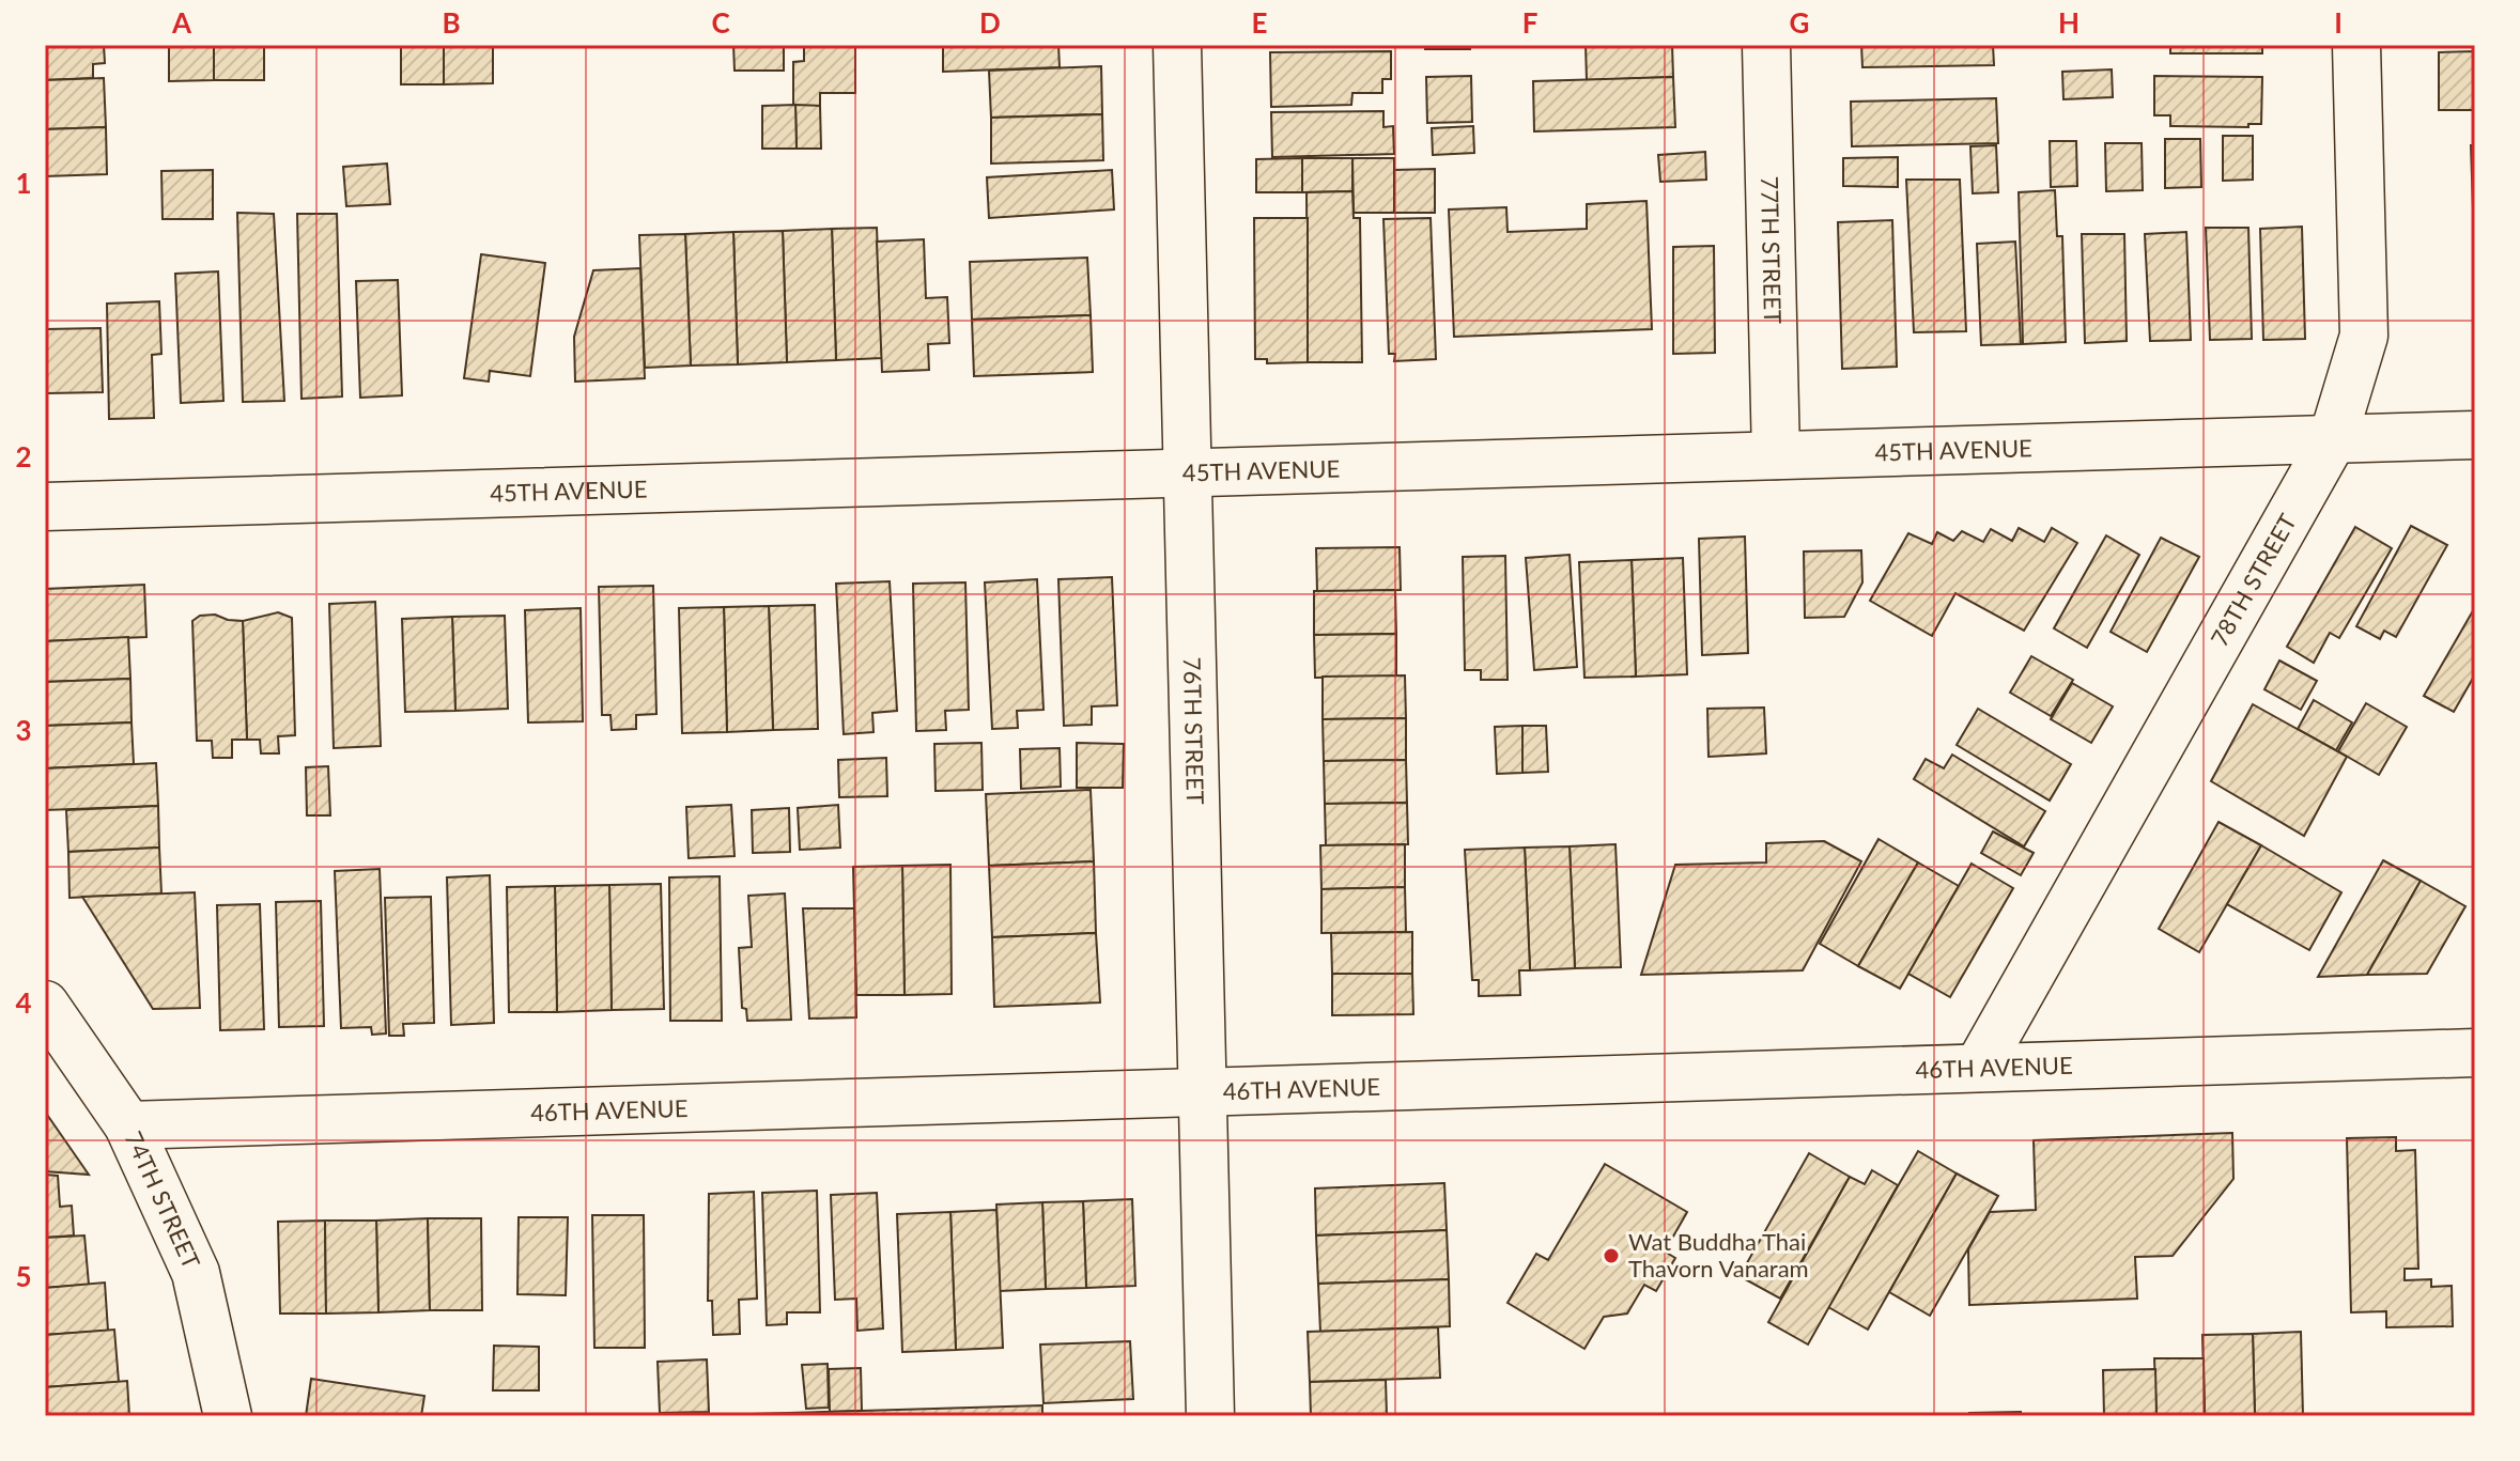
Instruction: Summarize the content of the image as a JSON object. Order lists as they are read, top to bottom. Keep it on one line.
{"streets":{"street":["77TH STREET","45TH AVENUE","78TH STREET","76TH STREET","46TH AVENUE","74TH STREET"]},"crossings":[["77TH STREET","45TH AVENUE"],["45TH AVENUE","78TH STREET"],["45TH AVENUE","76TH STREET"],["78TH STREET","46TH AVENUE"],["76TH STREET","46TH AVENUE"],["46TH AVENUE","74TH STREET"]],"places":["Wat Buddha Thai Thavorn Vanaram"],"grid":{"columns":["A","B","C","D","E","F","G","H","I"],"rows":["1","2","3","4","5"]}}
